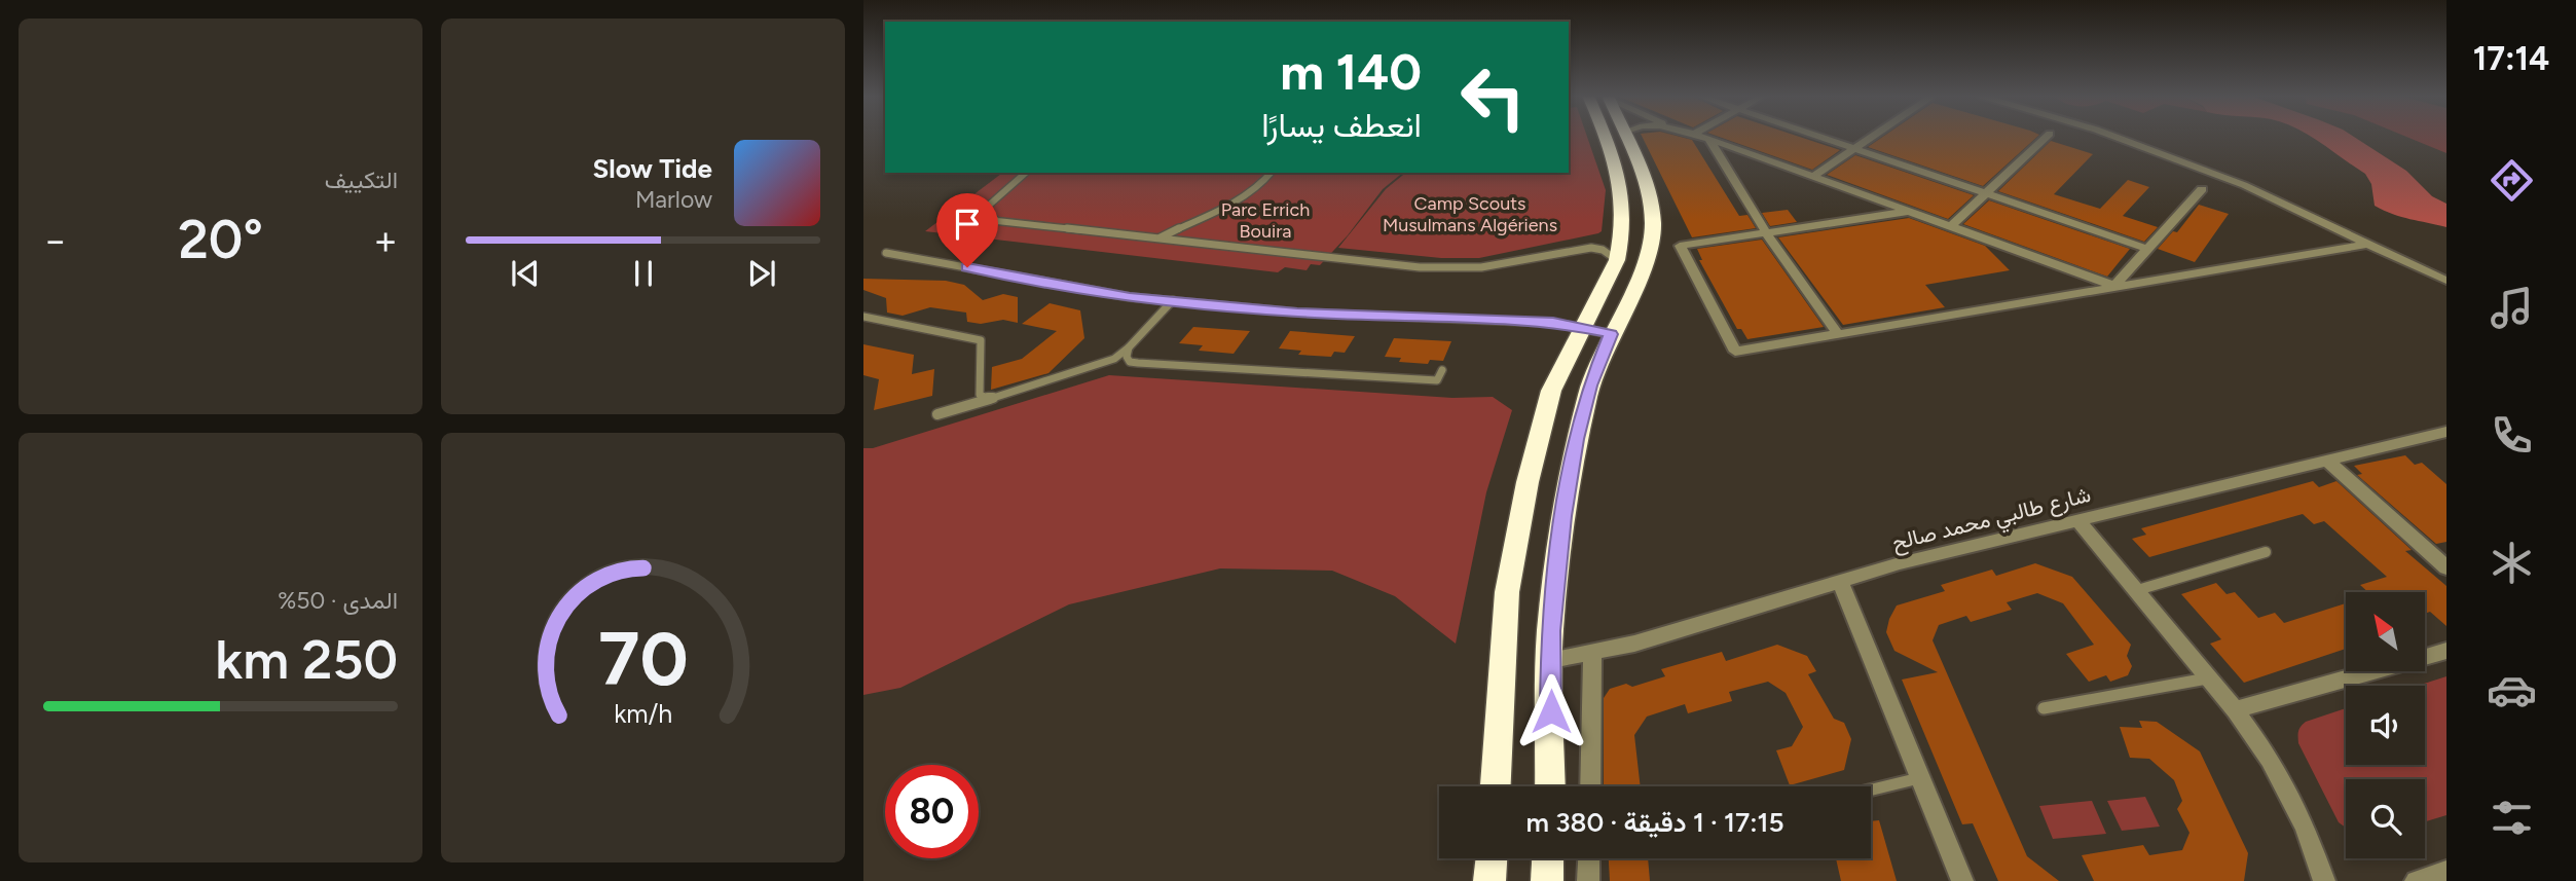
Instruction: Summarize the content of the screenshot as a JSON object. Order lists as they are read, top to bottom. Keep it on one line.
{"streets":{"street":["شارع طالبي محمد صالح"]},"parks":["Camp Scouts Musulmans Algériens","Parc Errich Bouira"],"north":"top left","page":{"tabs":"17:14","tile":["التكييف",["المدى · 50%","250 km"]],"turn":["140 m","انعطف يسارًا"],"song":["Slow Tide","Marlow"],"heat":["−","20°","+"],"limit":"80","trip":"17:15 · 1 دقيقة · 380 m","gauge":["70","km/h"]}}
